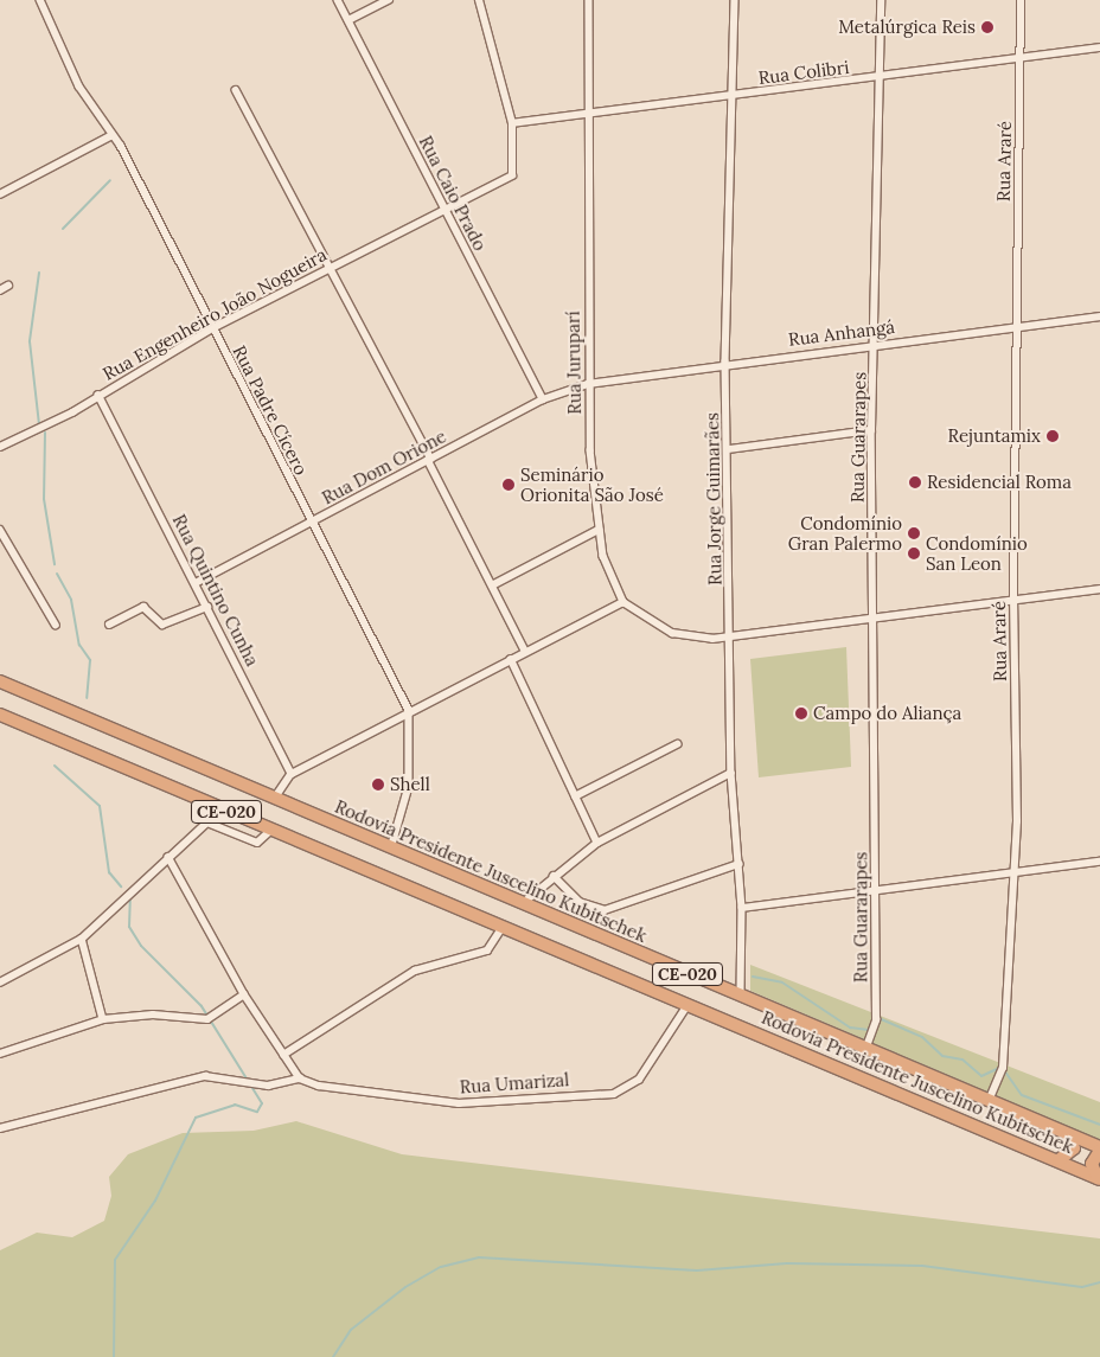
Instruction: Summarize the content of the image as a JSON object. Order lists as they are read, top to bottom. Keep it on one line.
{"streets":{"highway":["CE-020","Rodovia Presidente Juscelino Kubitschek"],"street":["Rua Colibri","Rua Araré","Rua Caio Prado","Rua Engenheiro João Nogueira","Rua Anhangá","Rua Juruparí","Rua Padre Cícero","Rua Guararapes","Rua Dom Orione","Rua Jorge Guimarães","Rua Quintino Cunha","Rua Umarizal"]},"crossings":[["Rua Colibri","Rua Araré"],["Rua Colibri","Rua Engenheiro João Nogueira"],["Rua Colibri","Rua Juruparí"],["Rua Colibri","Rua Guararapes"],["Rua Colibri","Rua Jorge Guimarães"],["Rua Araré","Rua Anhangá"],["Rua Araré","Rodovia Presidente Juscelino Kubitschek"],["Rua Caio Prado","Rua Engenheiro João Nogueira"],["Rua Caio Prado","Rua Dom Orione"],["Rua Engenheiro João Nogueira","Rua Padre Cícero"],["Rua Engenheiro João Nogueira","Rua Quintino Cunha"],["Rua Anhangá","Rua Juruparí"],["Rua Anhangá","Rua Guararapes"],["Rua Anhangá","Rua Dom Orione"],["Rua Anhangá","Rua Jorge Guimarães"],["Rua Juruparí","Rua Dom Orione"],["Rua Padre Cícero","Rua Dom Orione"],["Rua Padre Cícero","Rodovia Presidente Juscelino Kubitschek"],["Rua Guararapes","Rodovia Presidente Juscelino Kubitschek"],["Rua Dom Orione","Rua Quintino Cunha"],["Rua Jorge Guimarães","Rodovia Presidente Juscelino Kubitschek"],["Rodovia Presidente Juscelino Kubitschek","Rua Umarizal"]],"places":["Metalúrgica Reis","Rejuntamix","Residencial Roma","Seminário Orionita São José","Condomínio Gran Palermo","Condomínio San Leon","Campo do Aliança","Shell"]}
